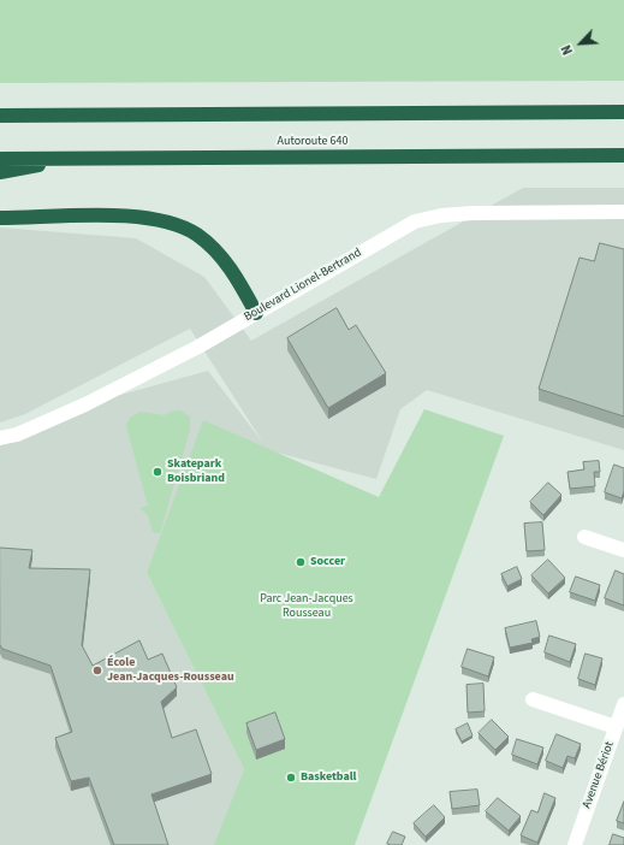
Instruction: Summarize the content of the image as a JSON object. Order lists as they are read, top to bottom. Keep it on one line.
{"streets":{"highway":["Autoroute 640"],"street":["Boulevard Lionel-Bertrand","Avenue Bériot"]},"parks":["Parc Jean-Jacques Rousseau"],"places":["Skatepark Boisbriand","Soccer","École Jean-Jacques-Rousseau","Basketball"],"north":"bottom left"}
